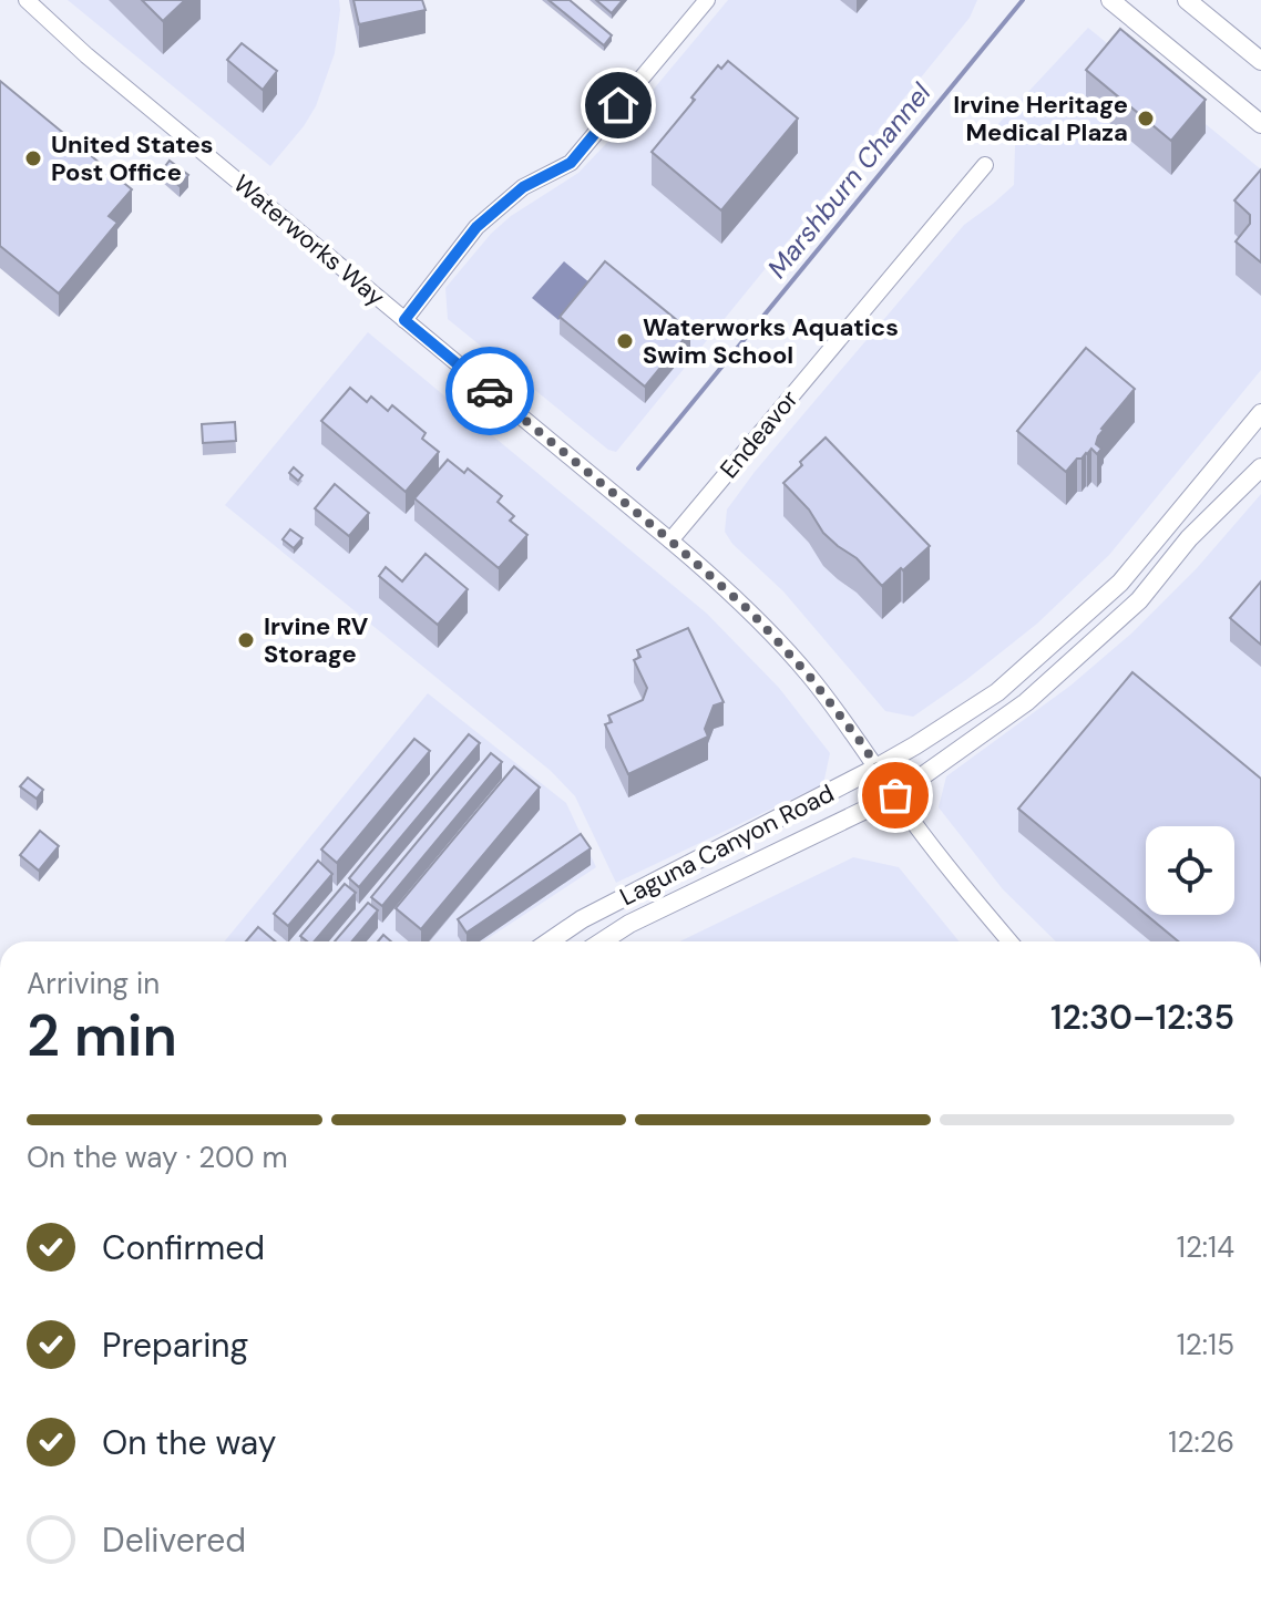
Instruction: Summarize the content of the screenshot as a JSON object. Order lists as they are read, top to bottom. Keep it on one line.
{"streets":{"main road":["Laguna Canyon Road"],"street":["Waterworks Way","Endeavor"]},"crossings":[["Waterworks Way","Endeavor"],["Waterworks Way","Laguna Canyon Road"]],"water":["Marshburn Channel"],"places":["Irvine Heritage Medical Plaza","United States Post Office","Waterworks Aquatics Swim School","Irvine RV Storage"],"page":{"heading":["2 min","Arriving in","12:30–12:35"],"bar":"On the way · 200 m","list":[["Confirmed","12:14"],["Preparing","12:15"],["On the way","12:26"],"Delivered"]}}
